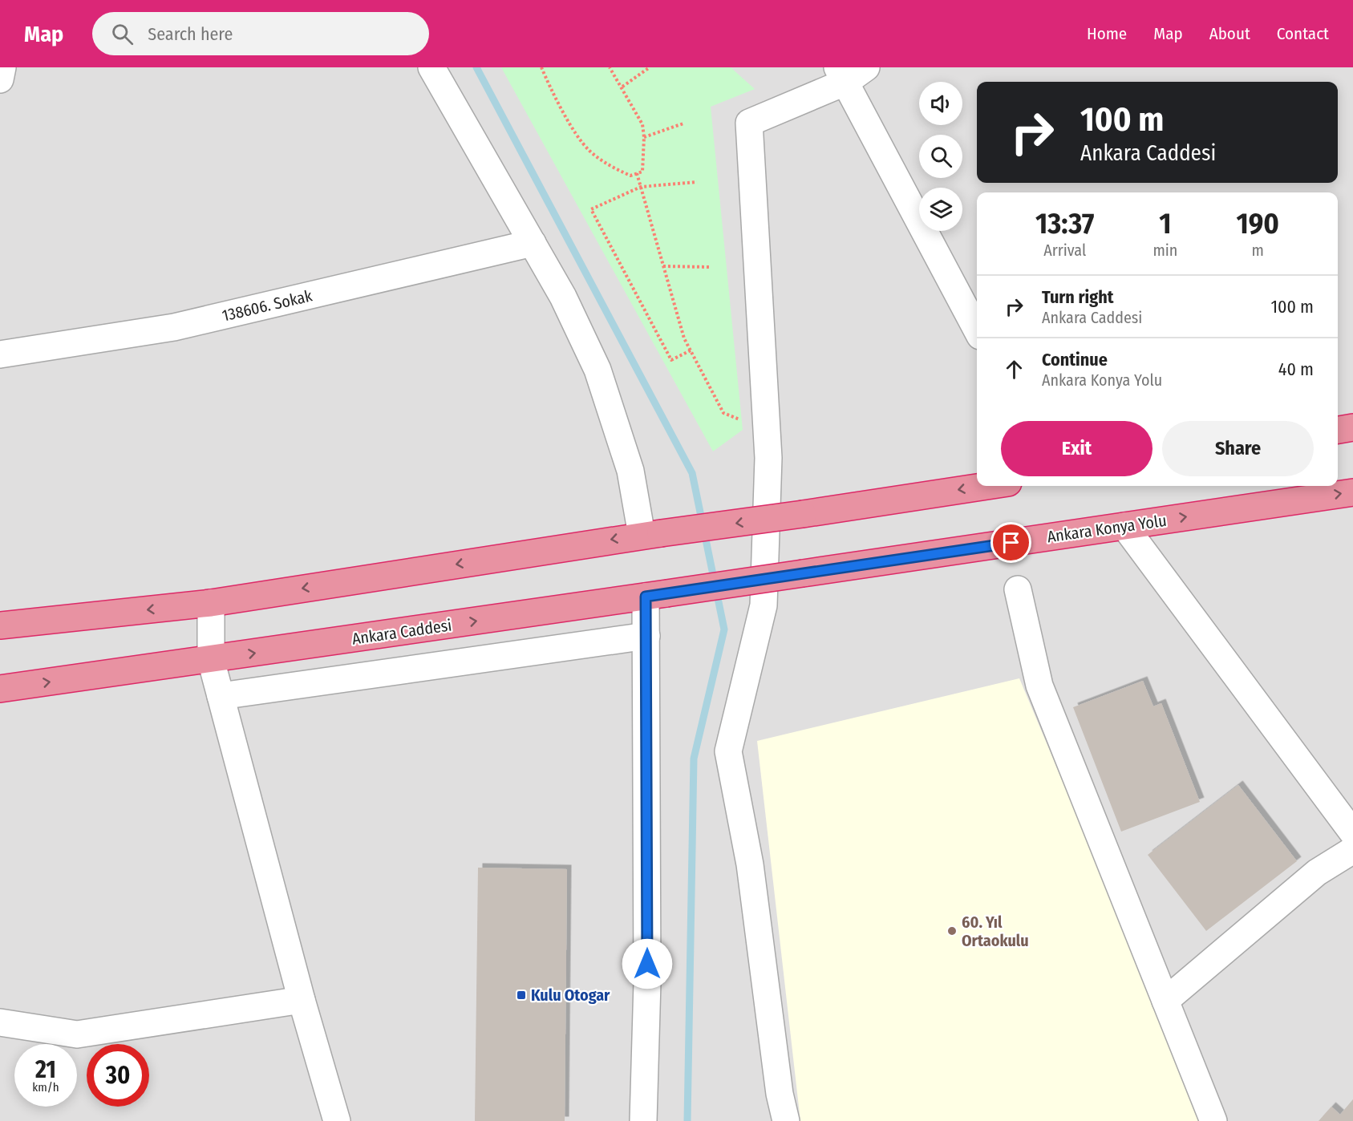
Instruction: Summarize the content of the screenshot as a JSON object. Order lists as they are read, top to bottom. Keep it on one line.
{"streets":{"highway":["Ankara Konya Yolu","Ankara Caddesi"],"street":["138606. Sokak"]},"crossings":[["Ankara Konya Yolu","Ankara Caddesi"]],"one_way":["Ankara Konya Yolu"],"places":{"other":["60. Yıl Ortaokulu"],"transit":["Kulu Otogar"]},"page":{"header":"Map","search":"Search here","nav":["Home","Map","About","Contact"],"turn":["100 m","Ankara Caddesi"],"eta":["13:37","Arrival","1","min","190","m"],"list":[{"name":"Turn right","note":"Ankara Caddesi","value":"100 m"},{"name":"Continue","note":"Ankara Konya Yolu","value":"40 m"}],"buttons":["Exit","Share"],"speed":"21 km/h","limit":"30"}}
